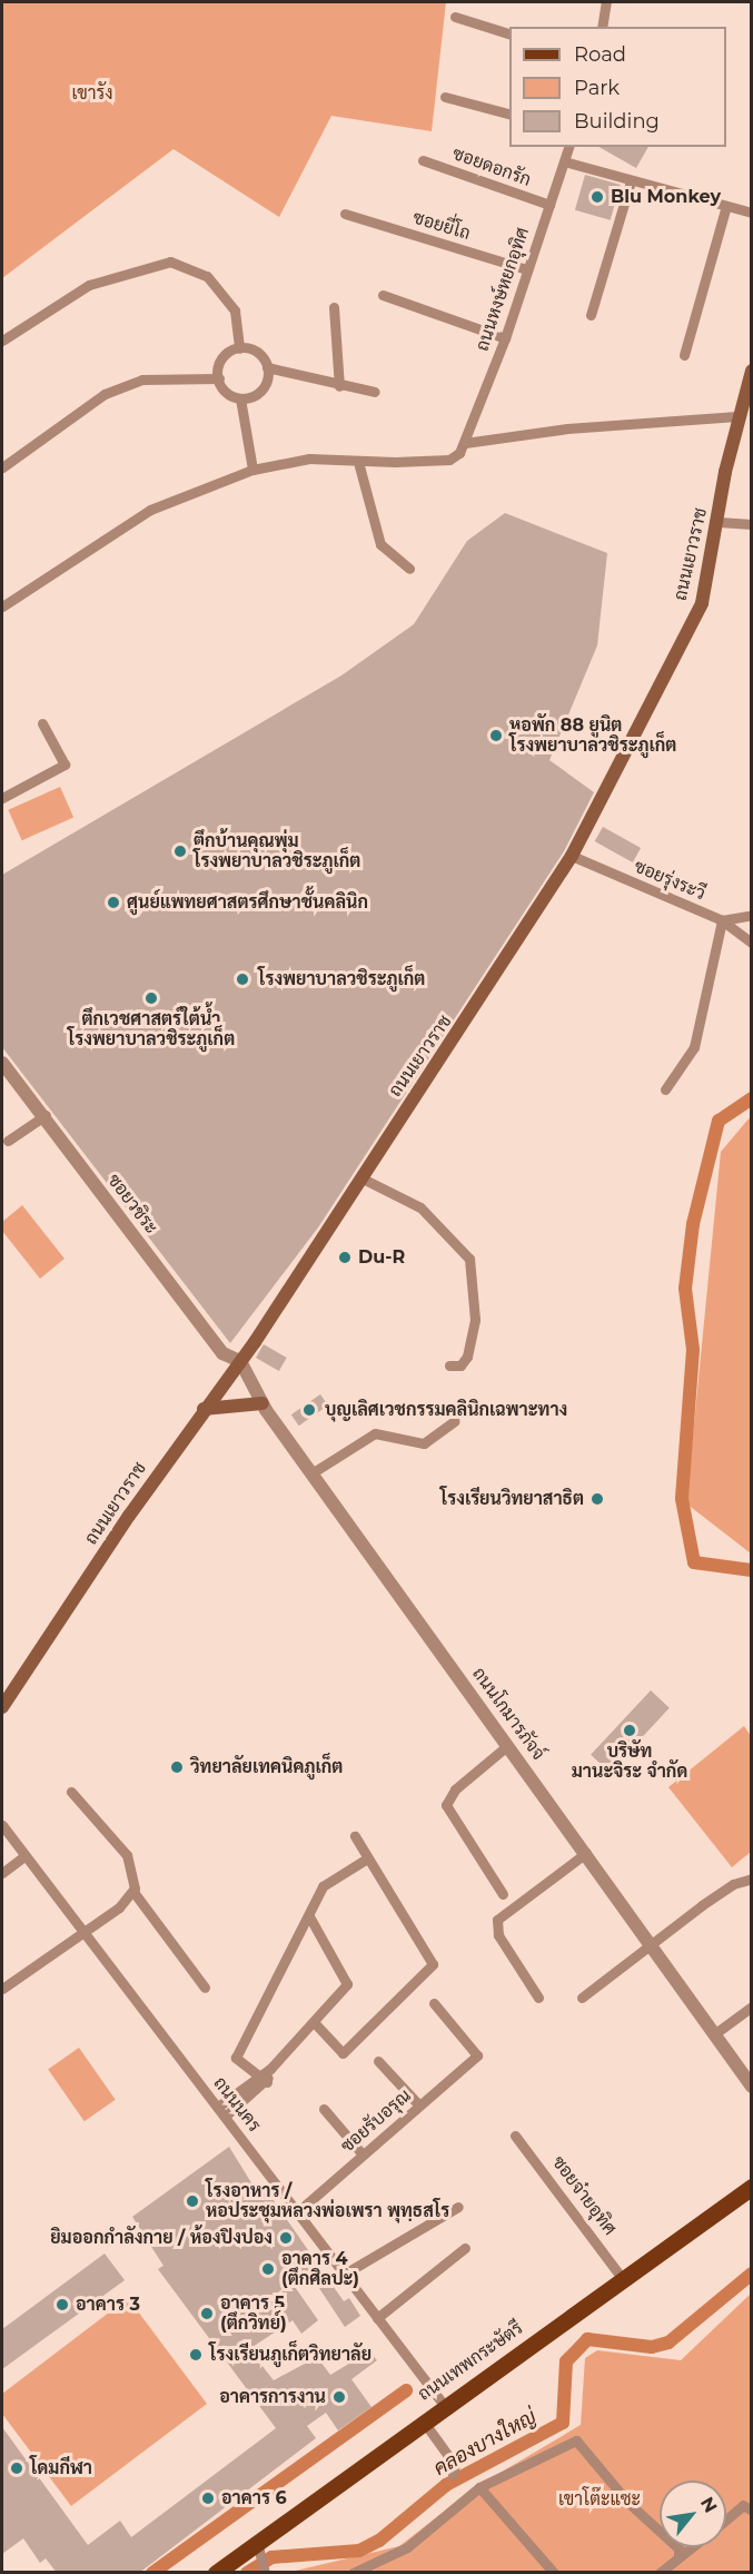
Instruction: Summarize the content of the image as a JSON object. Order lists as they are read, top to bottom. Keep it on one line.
{"streets":{"main road":["ถนนเยาวราช","ถนนเทพกระษัตรี"],"street":["ซอยดอกรัก","ซอยยี่โถ","ถนนหงษ์หยกอุทิศ","ซอยรุ่งระวี","ซอยวชิระ","ถนนโกมารภัจจ์","ถนนนคร","ซอยรับอรุณ","ซอยจ๋ายอุทิศ"]},"crossings":[["ซอยดอกรัก","ถนนหงษ์หยกอุทิศ"],["ซอยยี่โถ","ถนนหงษ์หยกอุทิศ"],["ถนนเยาวราช","ซอยรุ่งระวี"],["ถนนเยาวราช","ซอยวชิระ"],["ถนนเยาวราช","ถนนโกมารภัจจ์"],["ซอยวชิระ","ถนนโกมารภัจจ์"],["ถนนนคร","ซอยรับอรุณ"],["ถนนนคร","ถนนเทพกระษัตรี"],["ซอยจ๋ายอุทิศ","ถนนเทพกระษัตรี"]],"water":["คลองบางใหญ่"],"parks":["เขารัง","เขาโต๊ะแซะ"],"places":["Blu Monkey","หอพัก 88 ยูนิต โรงพยาบาลวชิระภูเก็ต","ตึกบ้านคุณพุ่ม โรงพยาบาลวชิระภูเก็ต","ศูนย์แพทยศาสตรศึกษาชั้นคลินิก","โรงพยาบาลวชิระภูเก็ต","ตึกเวชศาสตร์ใต้น้ำ โรงพยาบาลวชิระภูเก็ต","Du-R","บุญเลิศเวชกรรมคลินิกเฉพาะทาง","โรงเรียนวิทยาสาธิต","บริษัท มานะจิระ จำกัด","วิทยาลัยเทคนิคภูเก็ต","โรงอาหาร / หอประชุมหลวงพ่อเพรา พุทฺธสโร","ยิมออกกำลังกาย / ห้องปิงปอง","อาคาร 4 (ตึกศิลปะ)","อาคาร 3","อาคาร 5 (ตึกวิทย์)","โรงเรียนภูเก็ตวิทยาลัย","อาคารการงาน","โดมกีฬา","อาคาร 6"],"legend":["Road","Park","Building"],"north":"top right"}
